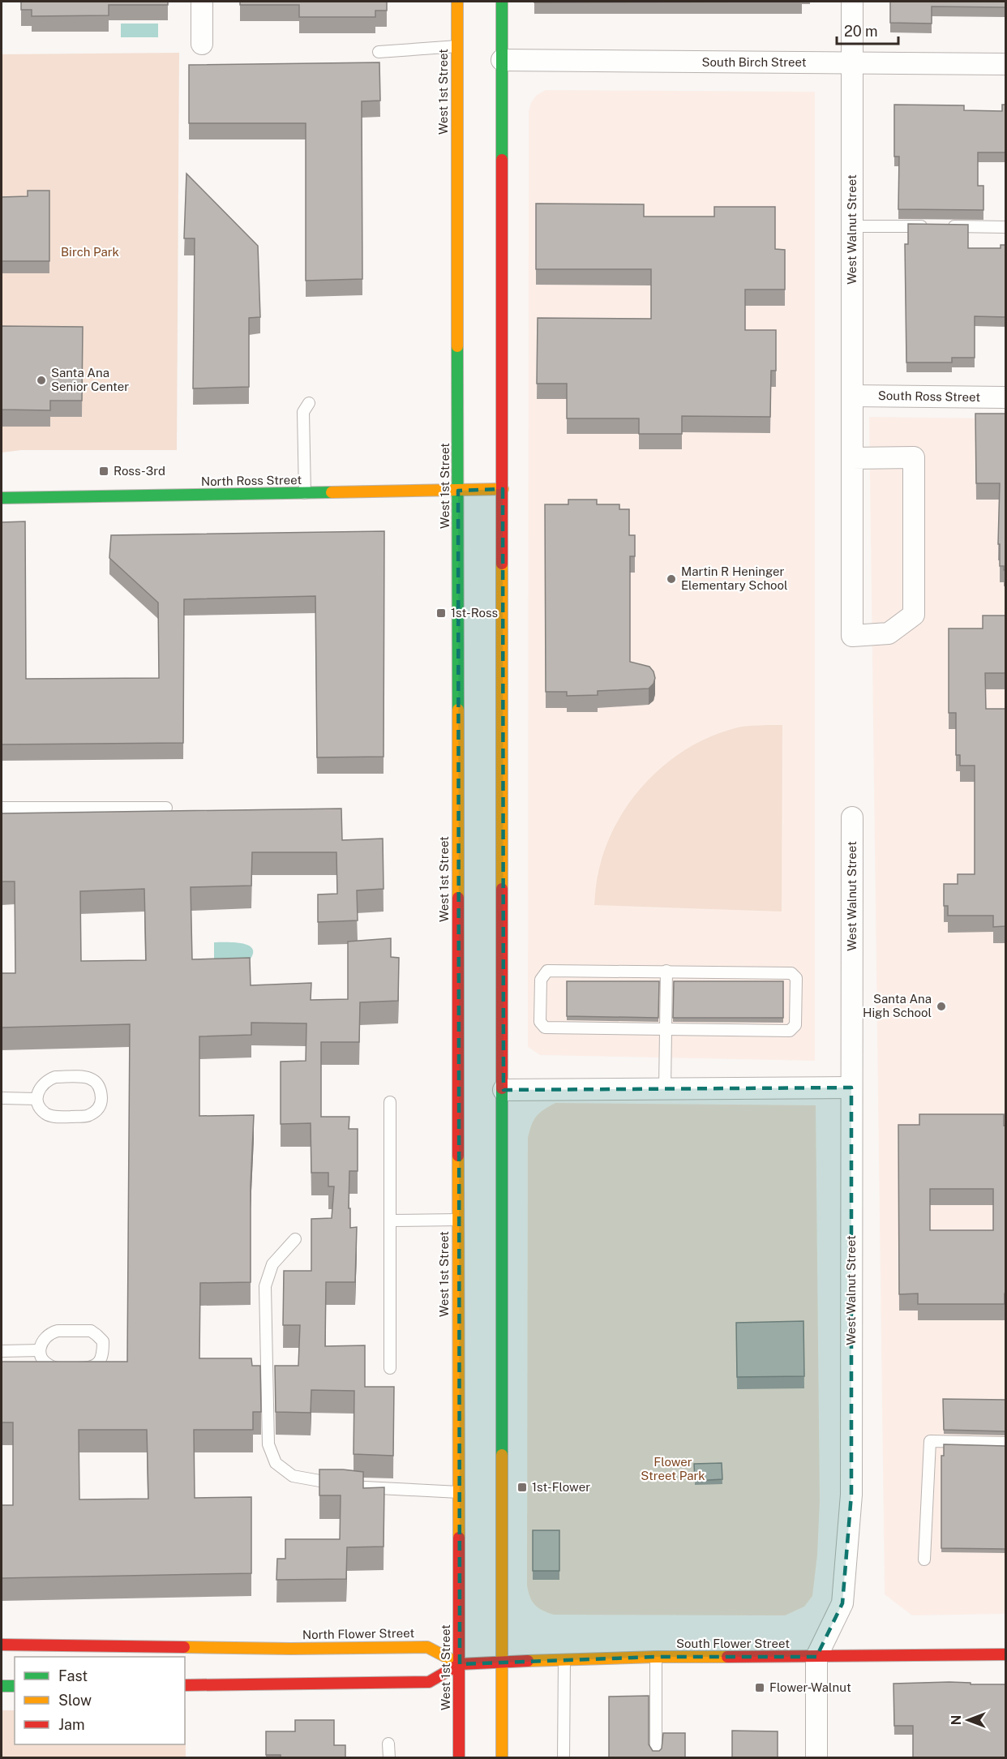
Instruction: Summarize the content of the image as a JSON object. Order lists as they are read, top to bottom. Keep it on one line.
{"streets":{"main road":["West 1st Street","North Ross Street","North Flower Street","South Flower Street"],"street":["South Birch Street","West Walnut Street","South Ross Street"]},"crossings":[["South Birch Street","West Walnut Street"],["West 1st Street","North Ross Street"],["West 1st Street","North Flower Street"],["West 1st Street","South Flower Street"],["West Walnut Street","South Ross Street"],["West Walnut Street","South Flower Street"],["North Flower Street","South Flower Street"]],"parks":["Birch Park","Flower Street Park"],"places":{"other":["Santa Ana Senior Center","Martin R Heninger Elementary School","Santa Ana High School"],"transit":["Ross-3rd","1st-Ross","1st-Flower","Flower-Walnut"]},"legend":["Fast","Slow","Jam"],"scale_bar":"20 m","north":"left"}
